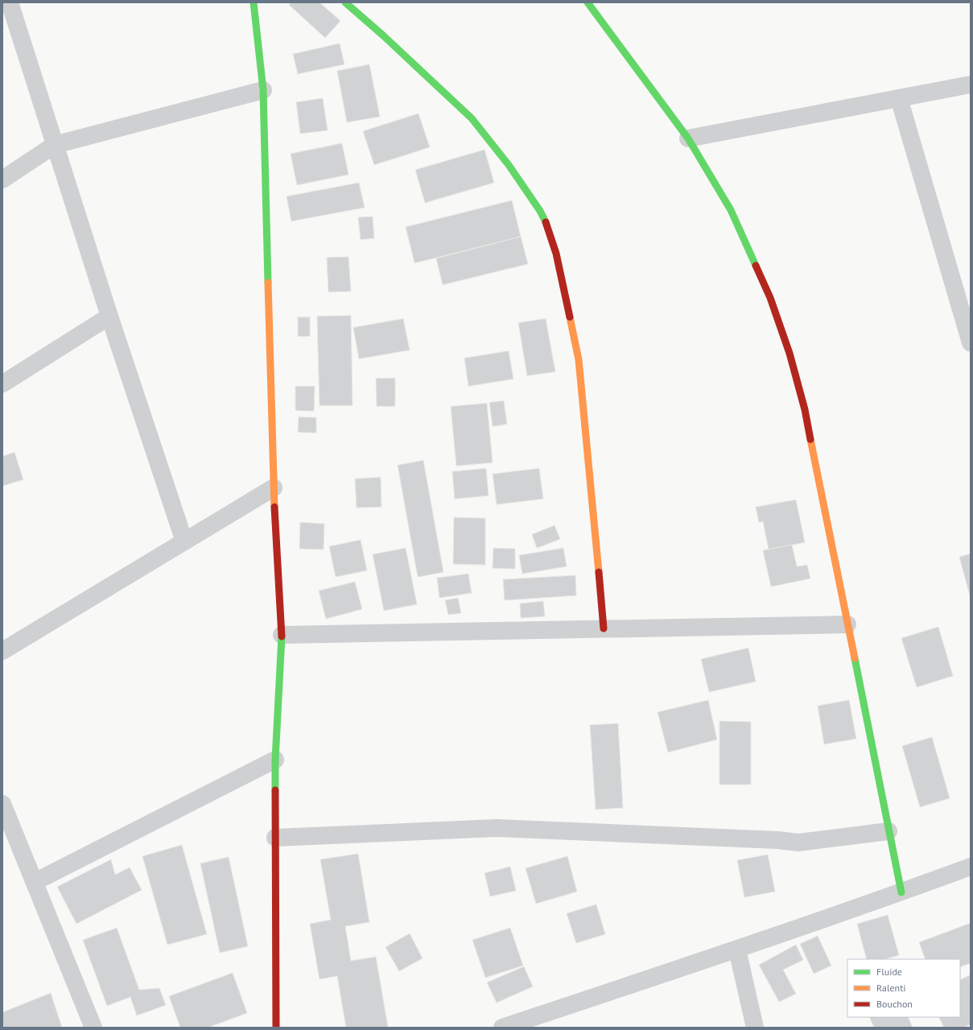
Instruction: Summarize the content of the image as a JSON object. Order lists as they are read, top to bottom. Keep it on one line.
{"legend":["Fluide","Ralenti","Bouchon"]}
